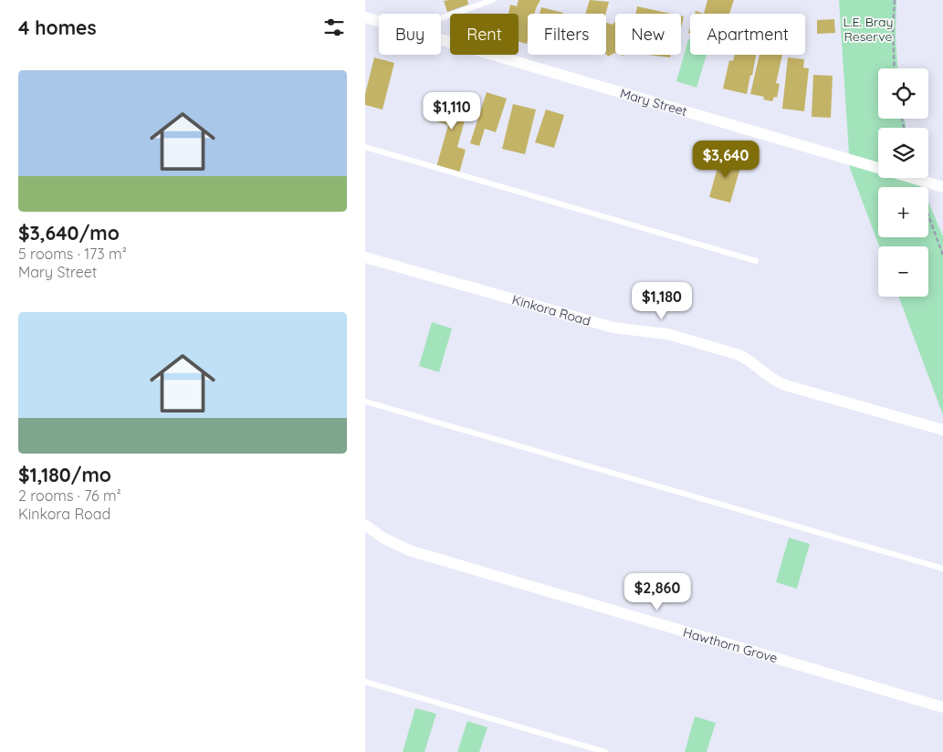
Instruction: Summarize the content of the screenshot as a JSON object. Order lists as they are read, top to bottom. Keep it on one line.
{"streets":{"street":["Mary Street","Kinkora Road","Hawthorn Grove"]},"parks":["L.E. Bray Reserve"],"page":{"heading":"4 homes","chip":["Buy","Rent","Filters","New","Apartment"],"list":[{"name":"$3,640/mo","note":"5 rooms · 173 m² · Mary Street"},{"name":"$1,180/mo","note":"2 rooms · 76 m² · Kinkora Road"}],"map_buttons":["+","−"],"price":["$1,110","$3,640","$1,180","$2,860"]}}
